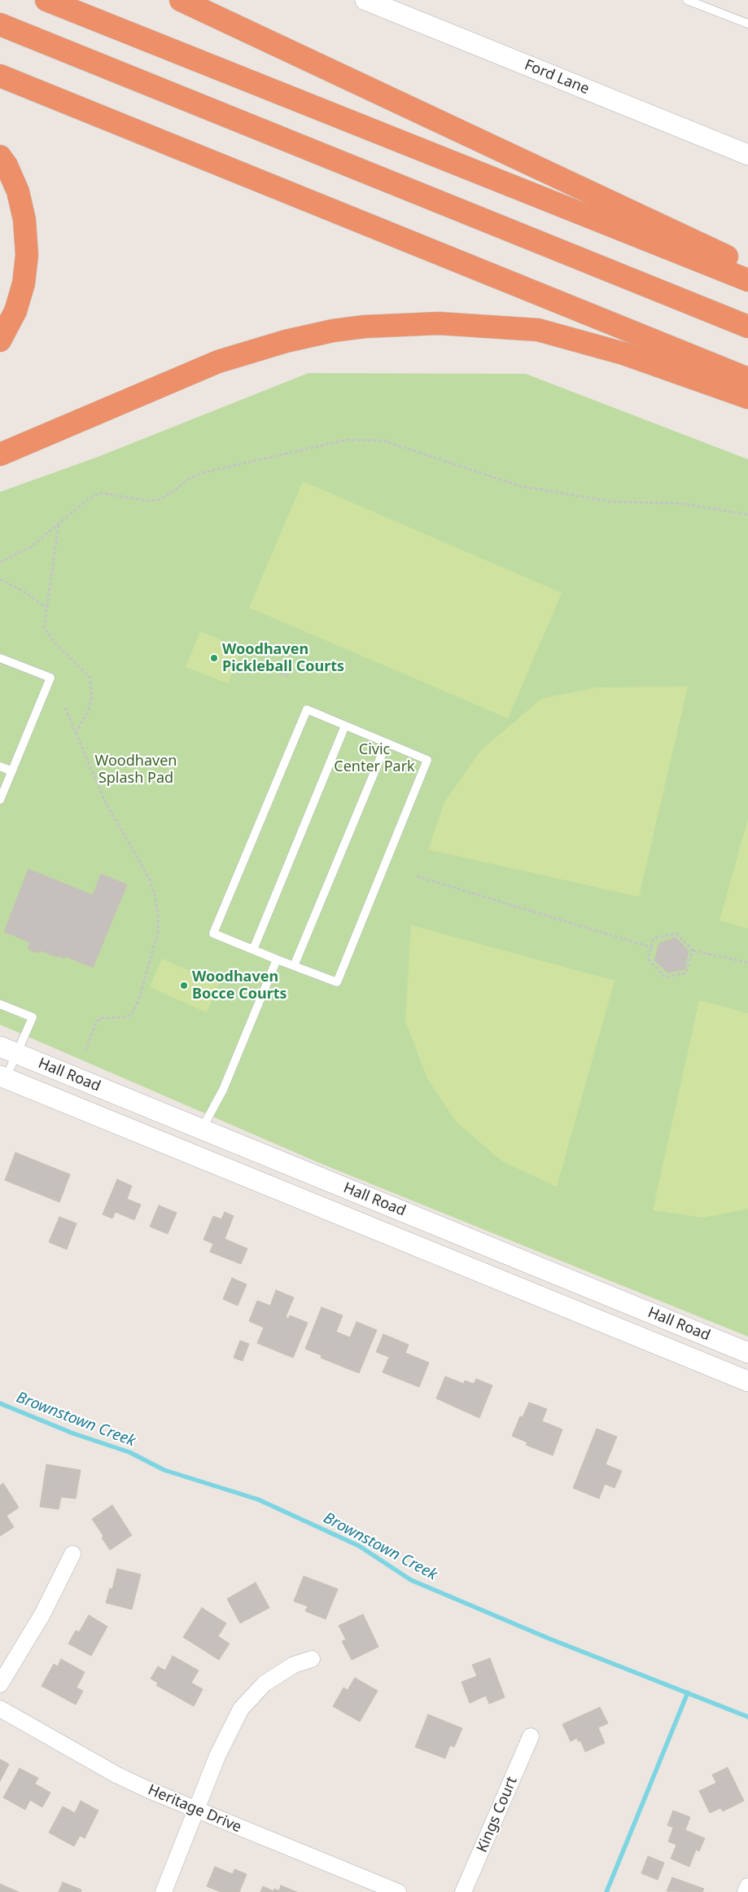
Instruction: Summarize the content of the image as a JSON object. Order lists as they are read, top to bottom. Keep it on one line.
{"streets":{"street":["Ford Lane","Hall Road","Heritage Drive","Kings Court"]},"water":["Brownstown Creek"],"parks":["Civic Center Park","Woodhaven Splash Pad"],"places":["Woodhaven Pickleball Courts","Woodhaven Bocce Courts"]}
